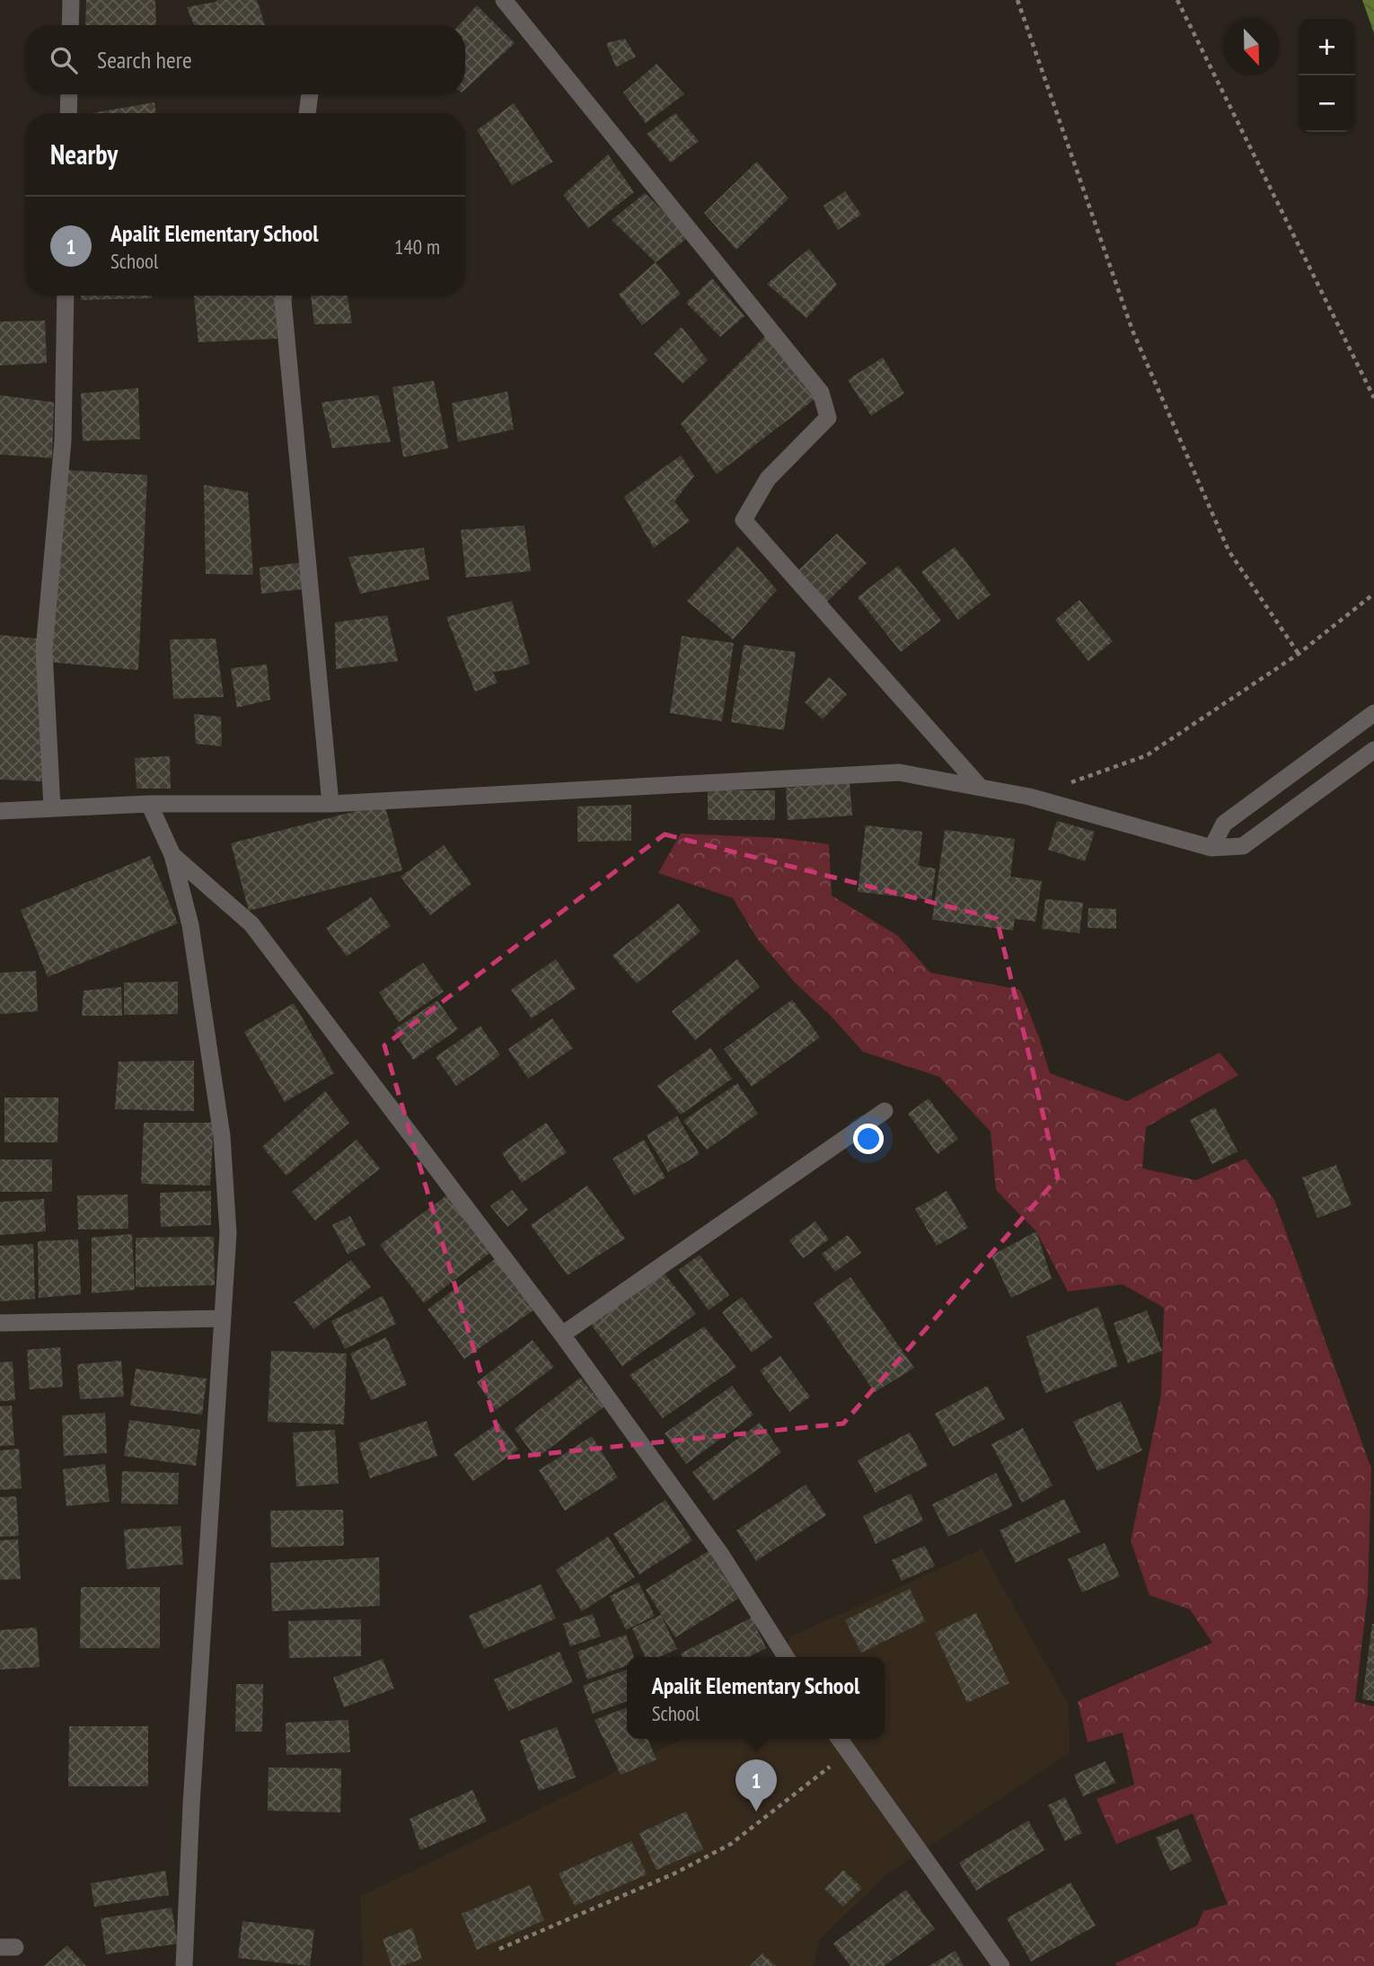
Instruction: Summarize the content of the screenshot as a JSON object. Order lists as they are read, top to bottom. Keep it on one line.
{"north":"bottom","page":{"map_buttons":["+","−"],"search":"Search here","heading":"Nearby","list":[{"mark":"1","name":"Apalit Elementary School","note":"School","value":"140 m"}],"popup":["Apalit Elementary School","School"],"pins":"1"}}
